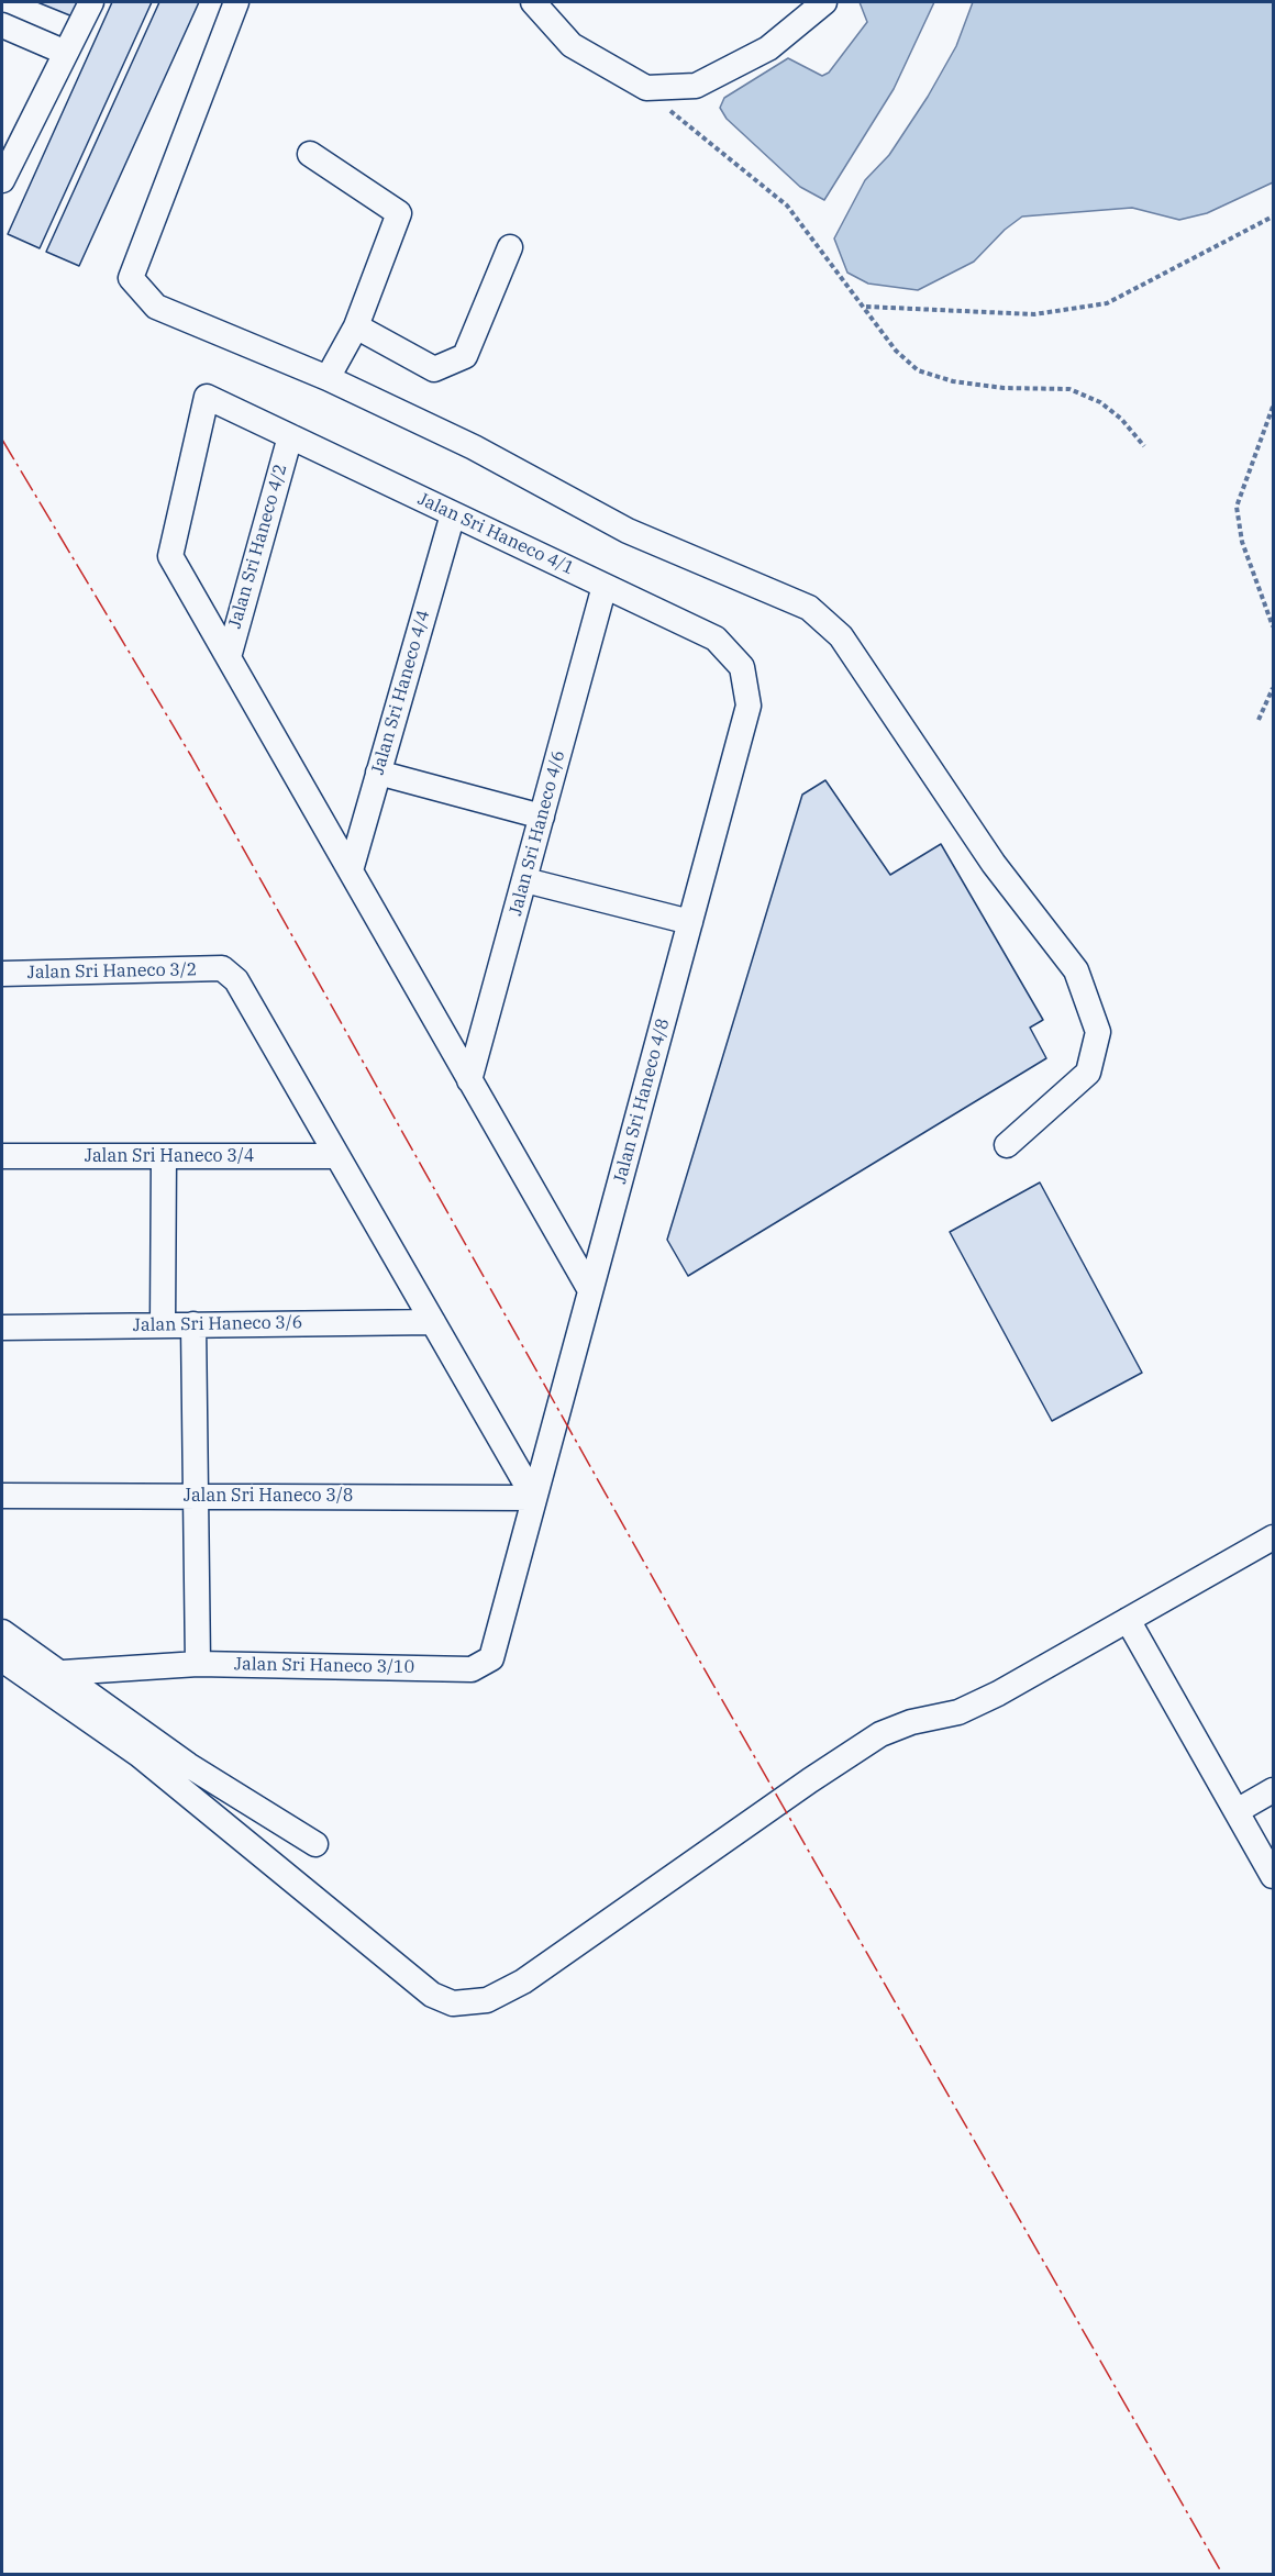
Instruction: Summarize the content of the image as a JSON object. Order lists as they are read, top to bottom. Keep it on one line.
{"streets":{"street":["Jalan Sri Haneco 4/1","Jalan Sri Haneco 4/2","Jalan Sri Haneco 4/4","Jalan Sri Haneco 4/6","Jalan Sri Haneco 3/2","Jalan Sri Haneco 4/8","Jalan Sri Haneco 3/4","Jalan Sri Haneco 3/6","Jalan Sri Haneco 3/8","Jalan Sri Haneco 3/10"]},"crossings":[["Jalan Sri Haneco 4/1","Jalan Sri Haneco 4/2"],["Jalan Sri Haneco 4/1","Jalan Sri Haneco 4/4"],["Jalan Sri Haneco 4/1","Jalan Sri Haneco 4/6"],["Jalan Sri Haneco 4/1","Jalan Sri Haneco 4/8"],["Jalan Sri Haneco 3/2","Jalan Sri Haneco 3/4"],["Jalan Sri Haneco 4/8","Jalan Sri Haneco 3/8"],["Jalan Sri Haneco 4/8","Jalan Sri Haneco 3/10"],["Jalan Sri Haneco 3/8","Jalan Sri Haneco 3/10"]]}
